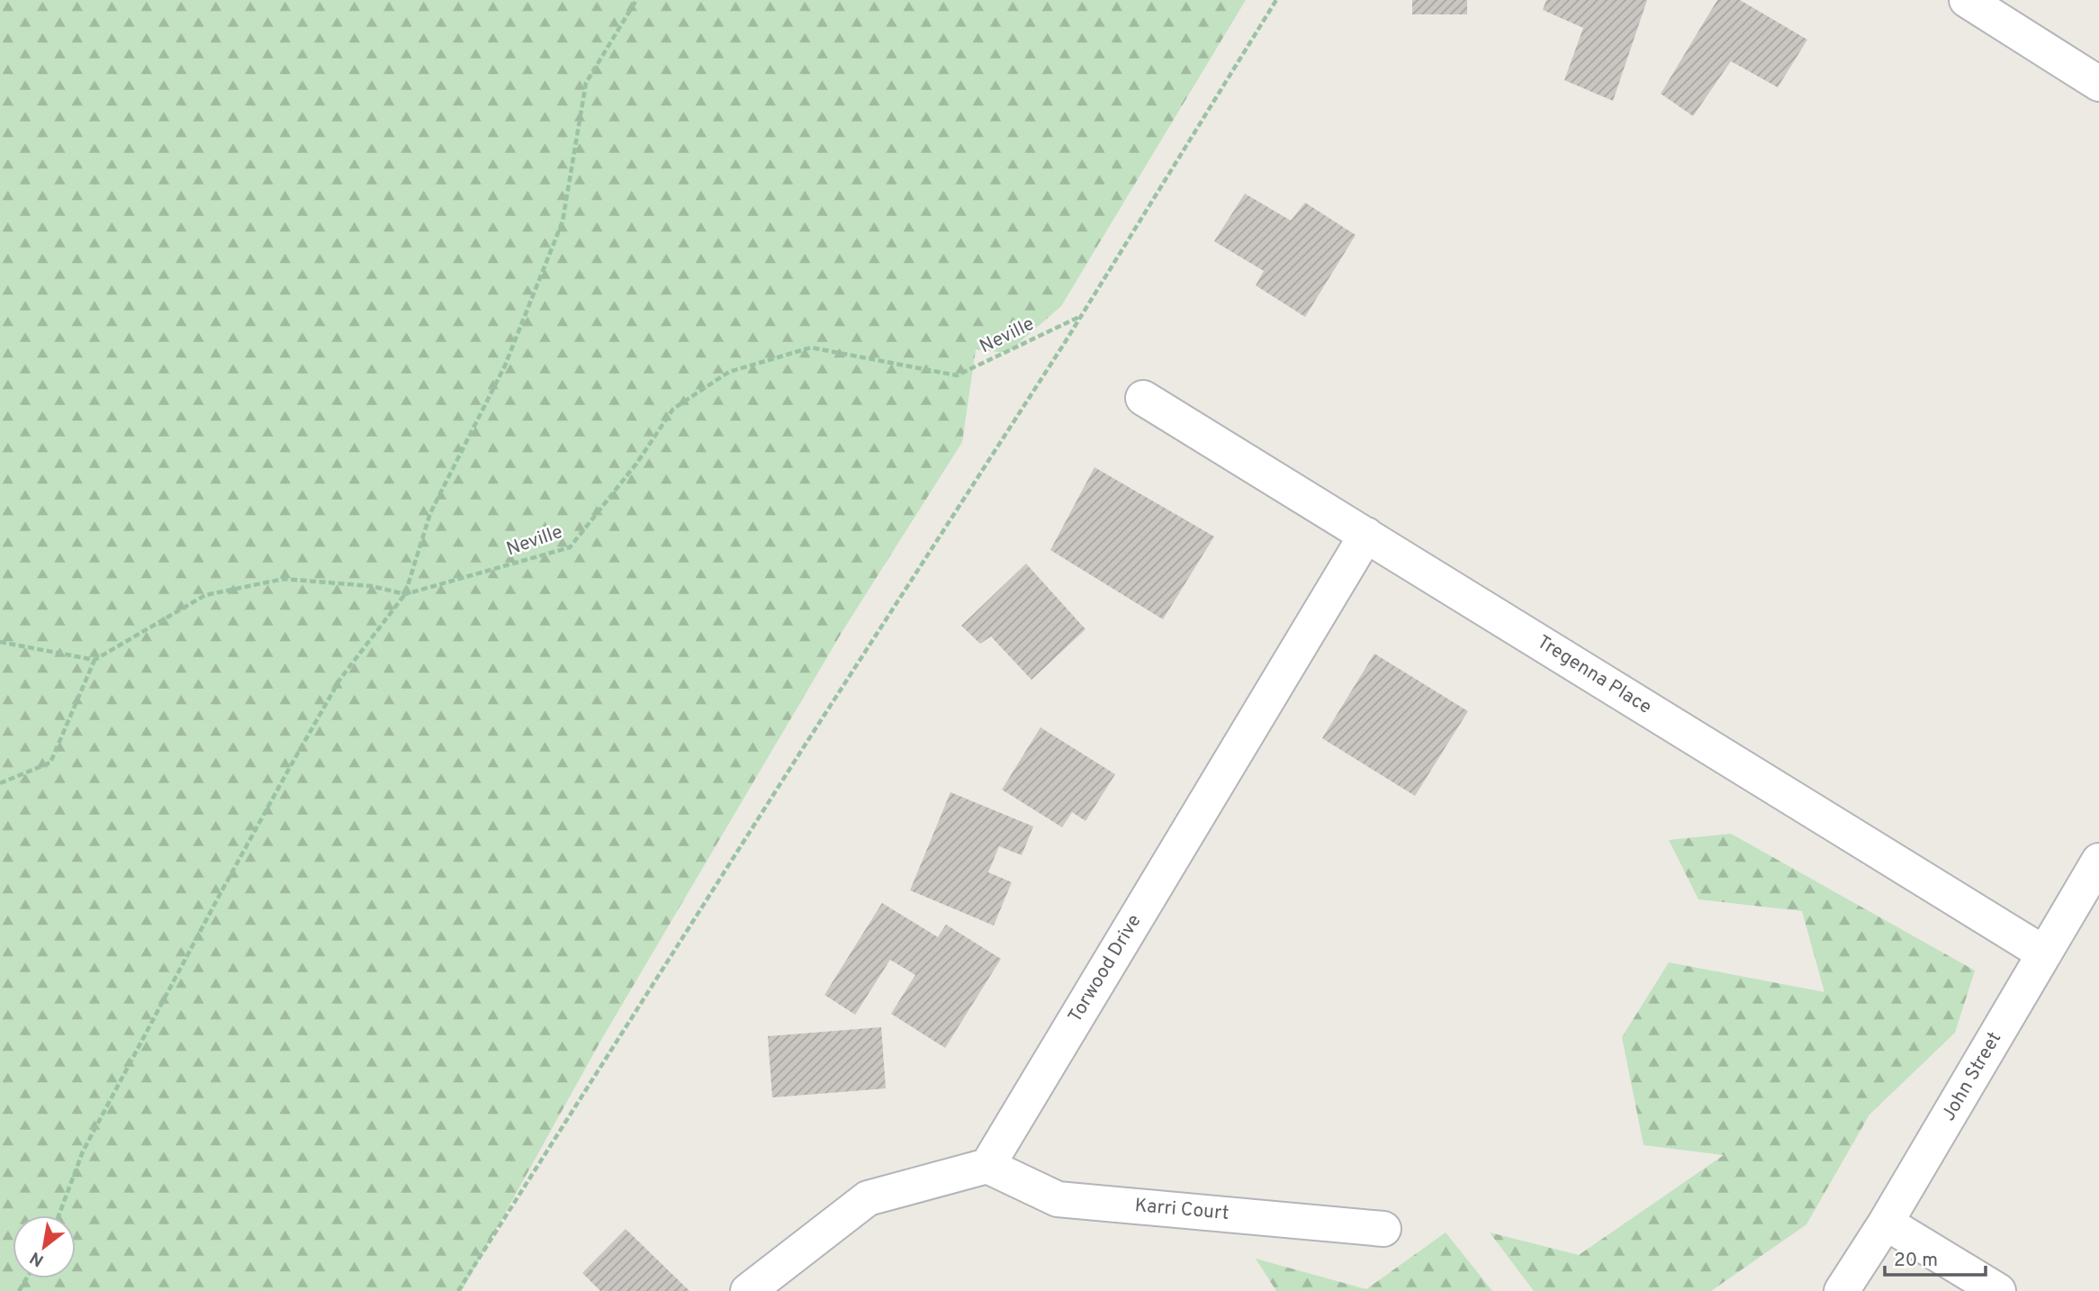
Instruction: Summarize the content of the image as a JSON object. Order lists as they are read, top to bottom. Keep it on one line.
{"streets":{"street":["Tregenna Place","Torwood Drive","John Street","Karri Court"],"path":["Neville"]},"crossings":[["Tregenna Place","Torwood Drive"],["Tregenna Place","John Street"],["Torwood Drive","Karri Court"]],"scale_bar":"20 m","north":"bottom left"}
